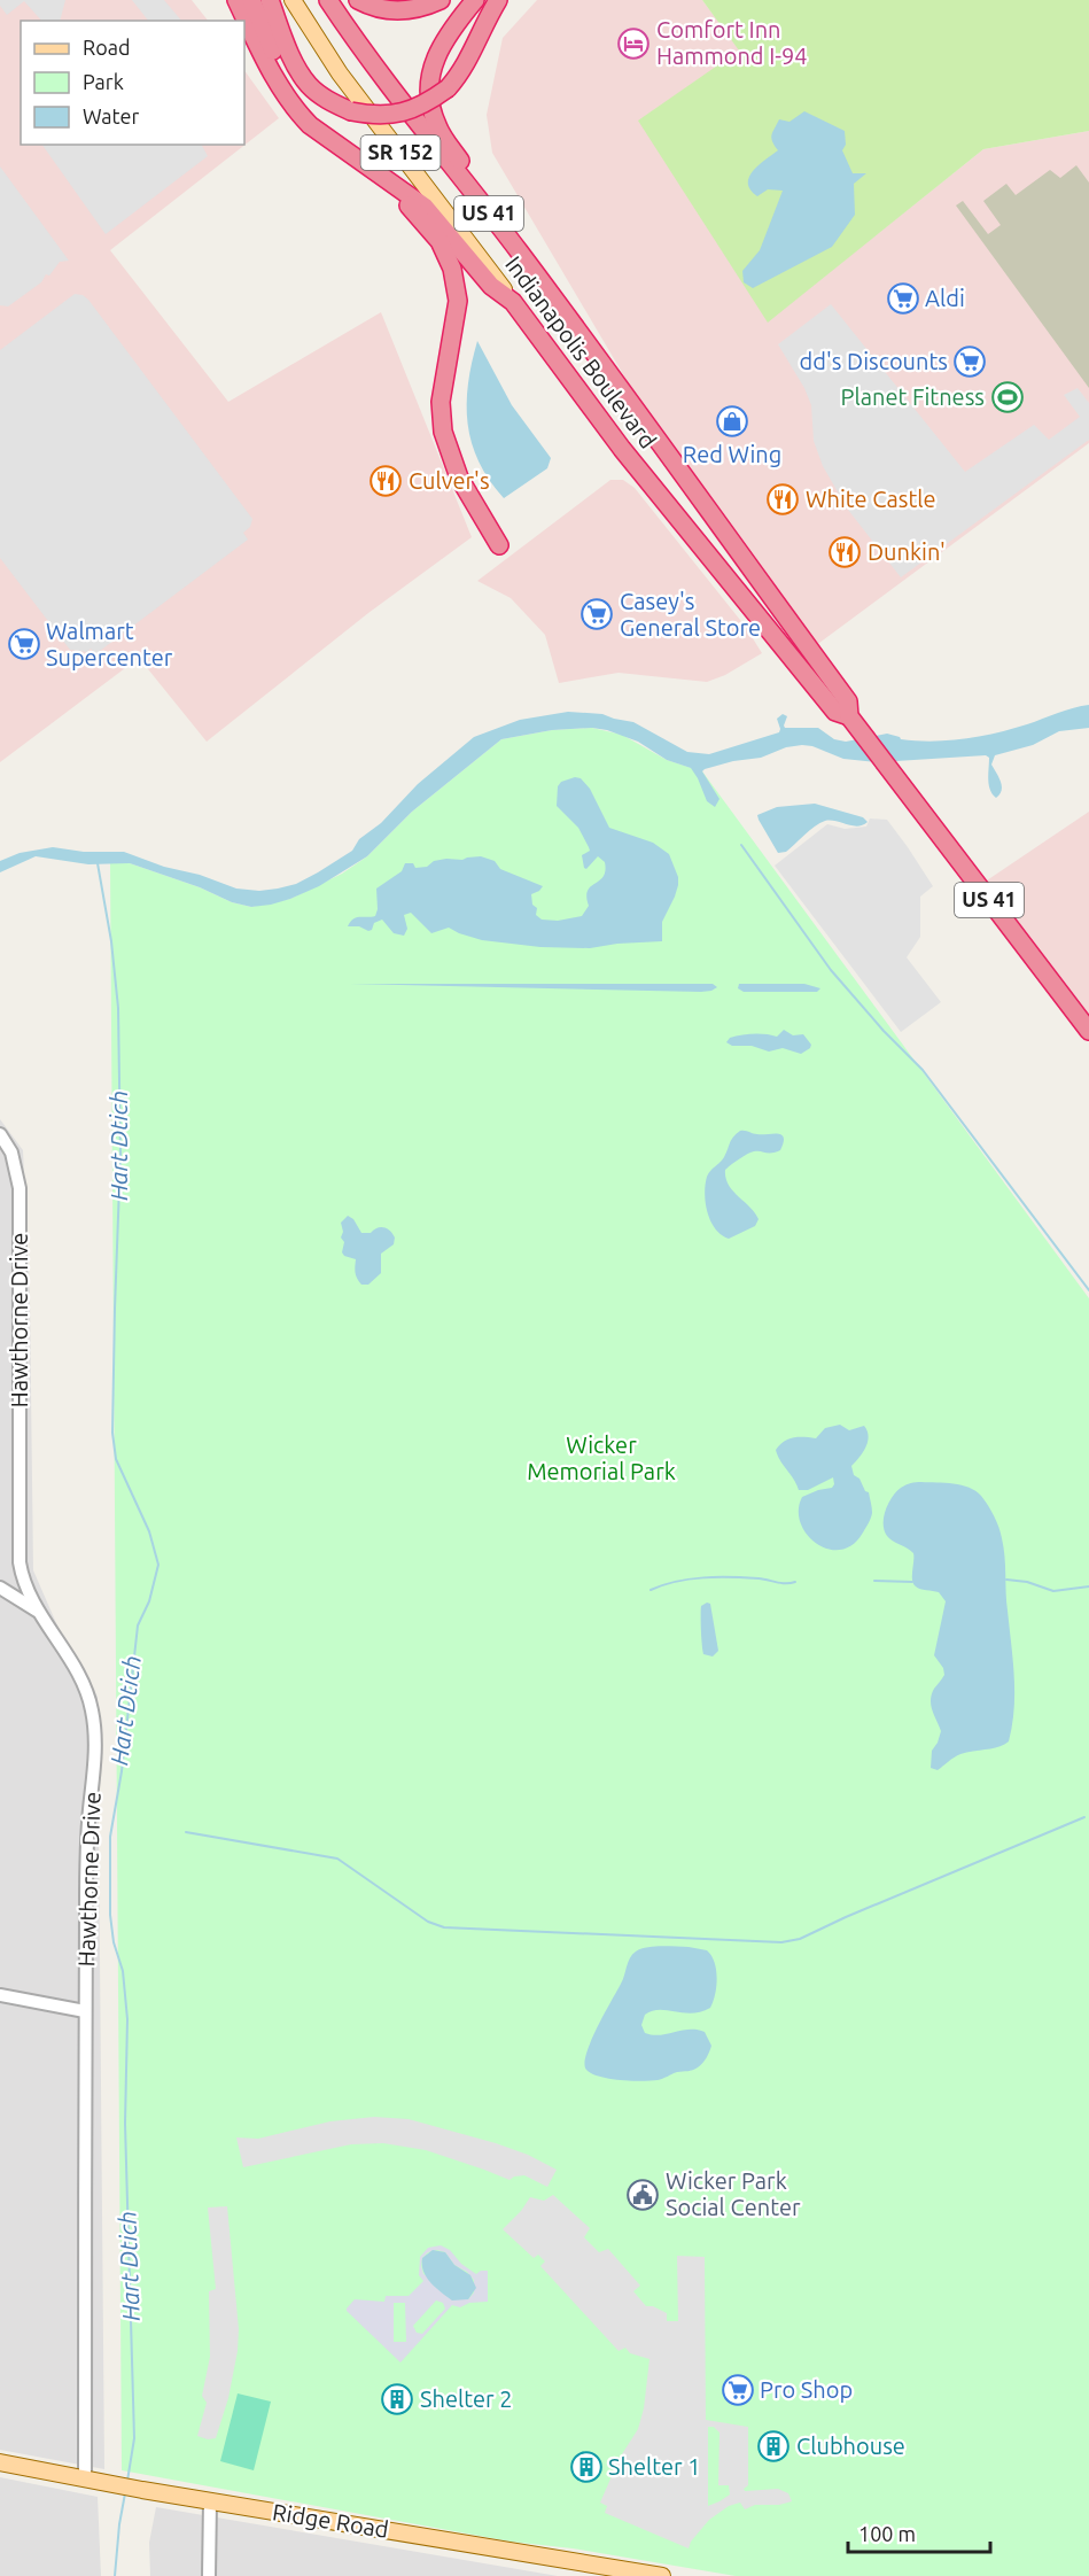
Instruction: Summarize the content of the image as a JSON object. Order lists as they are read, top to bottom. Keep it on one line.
{"streets":{"highway":["US 41","Indianapolis Boulevard"],"main road":["SR 152","Ridge Road"],"street":["Hawthorne Drive"]},"crossings":[["US 41","Indianapolis Boulevard"],["Hawthorne Drive","Ridge Road"]],"water":["Hart Dtich"],"parks":["Wicker Memorial Park"],"places":{"hotel":["Comfort Inn Hammond I-94"],"supermarket":["Aldi","dd's Discounts","Casey's General Store","Walmart Supercenter","Pro Shop"],"sports":["Planet Fitness"],"shop":["Red Wing"],"restaurant":["Culver's","White Castle","Dunkin'"],"public building":["Wicker Park Social Center"],"building":["Shelter 2","Clubhouse","Shelter 1"]},"legend":["Road","Park","Water"],"scale_bar":"100 m"}
